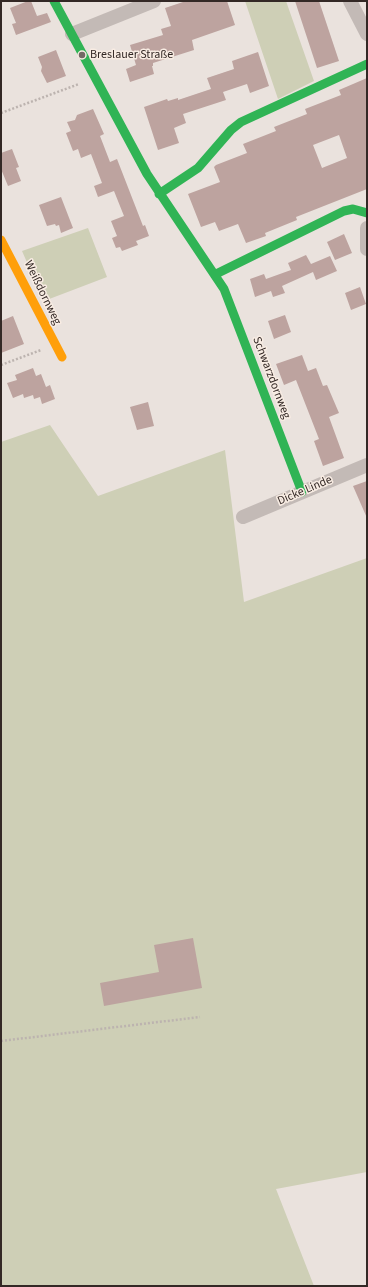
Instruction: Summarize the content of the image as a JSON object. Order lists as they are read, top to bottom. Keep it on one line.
{"streets":{"street":["Weißdornweg","Schwarzdornweg","Dicke Linde"]},"crossings":[["Schwarzdornweg","Dicke Linde"]],"places":["Breslauer Straße"]}
